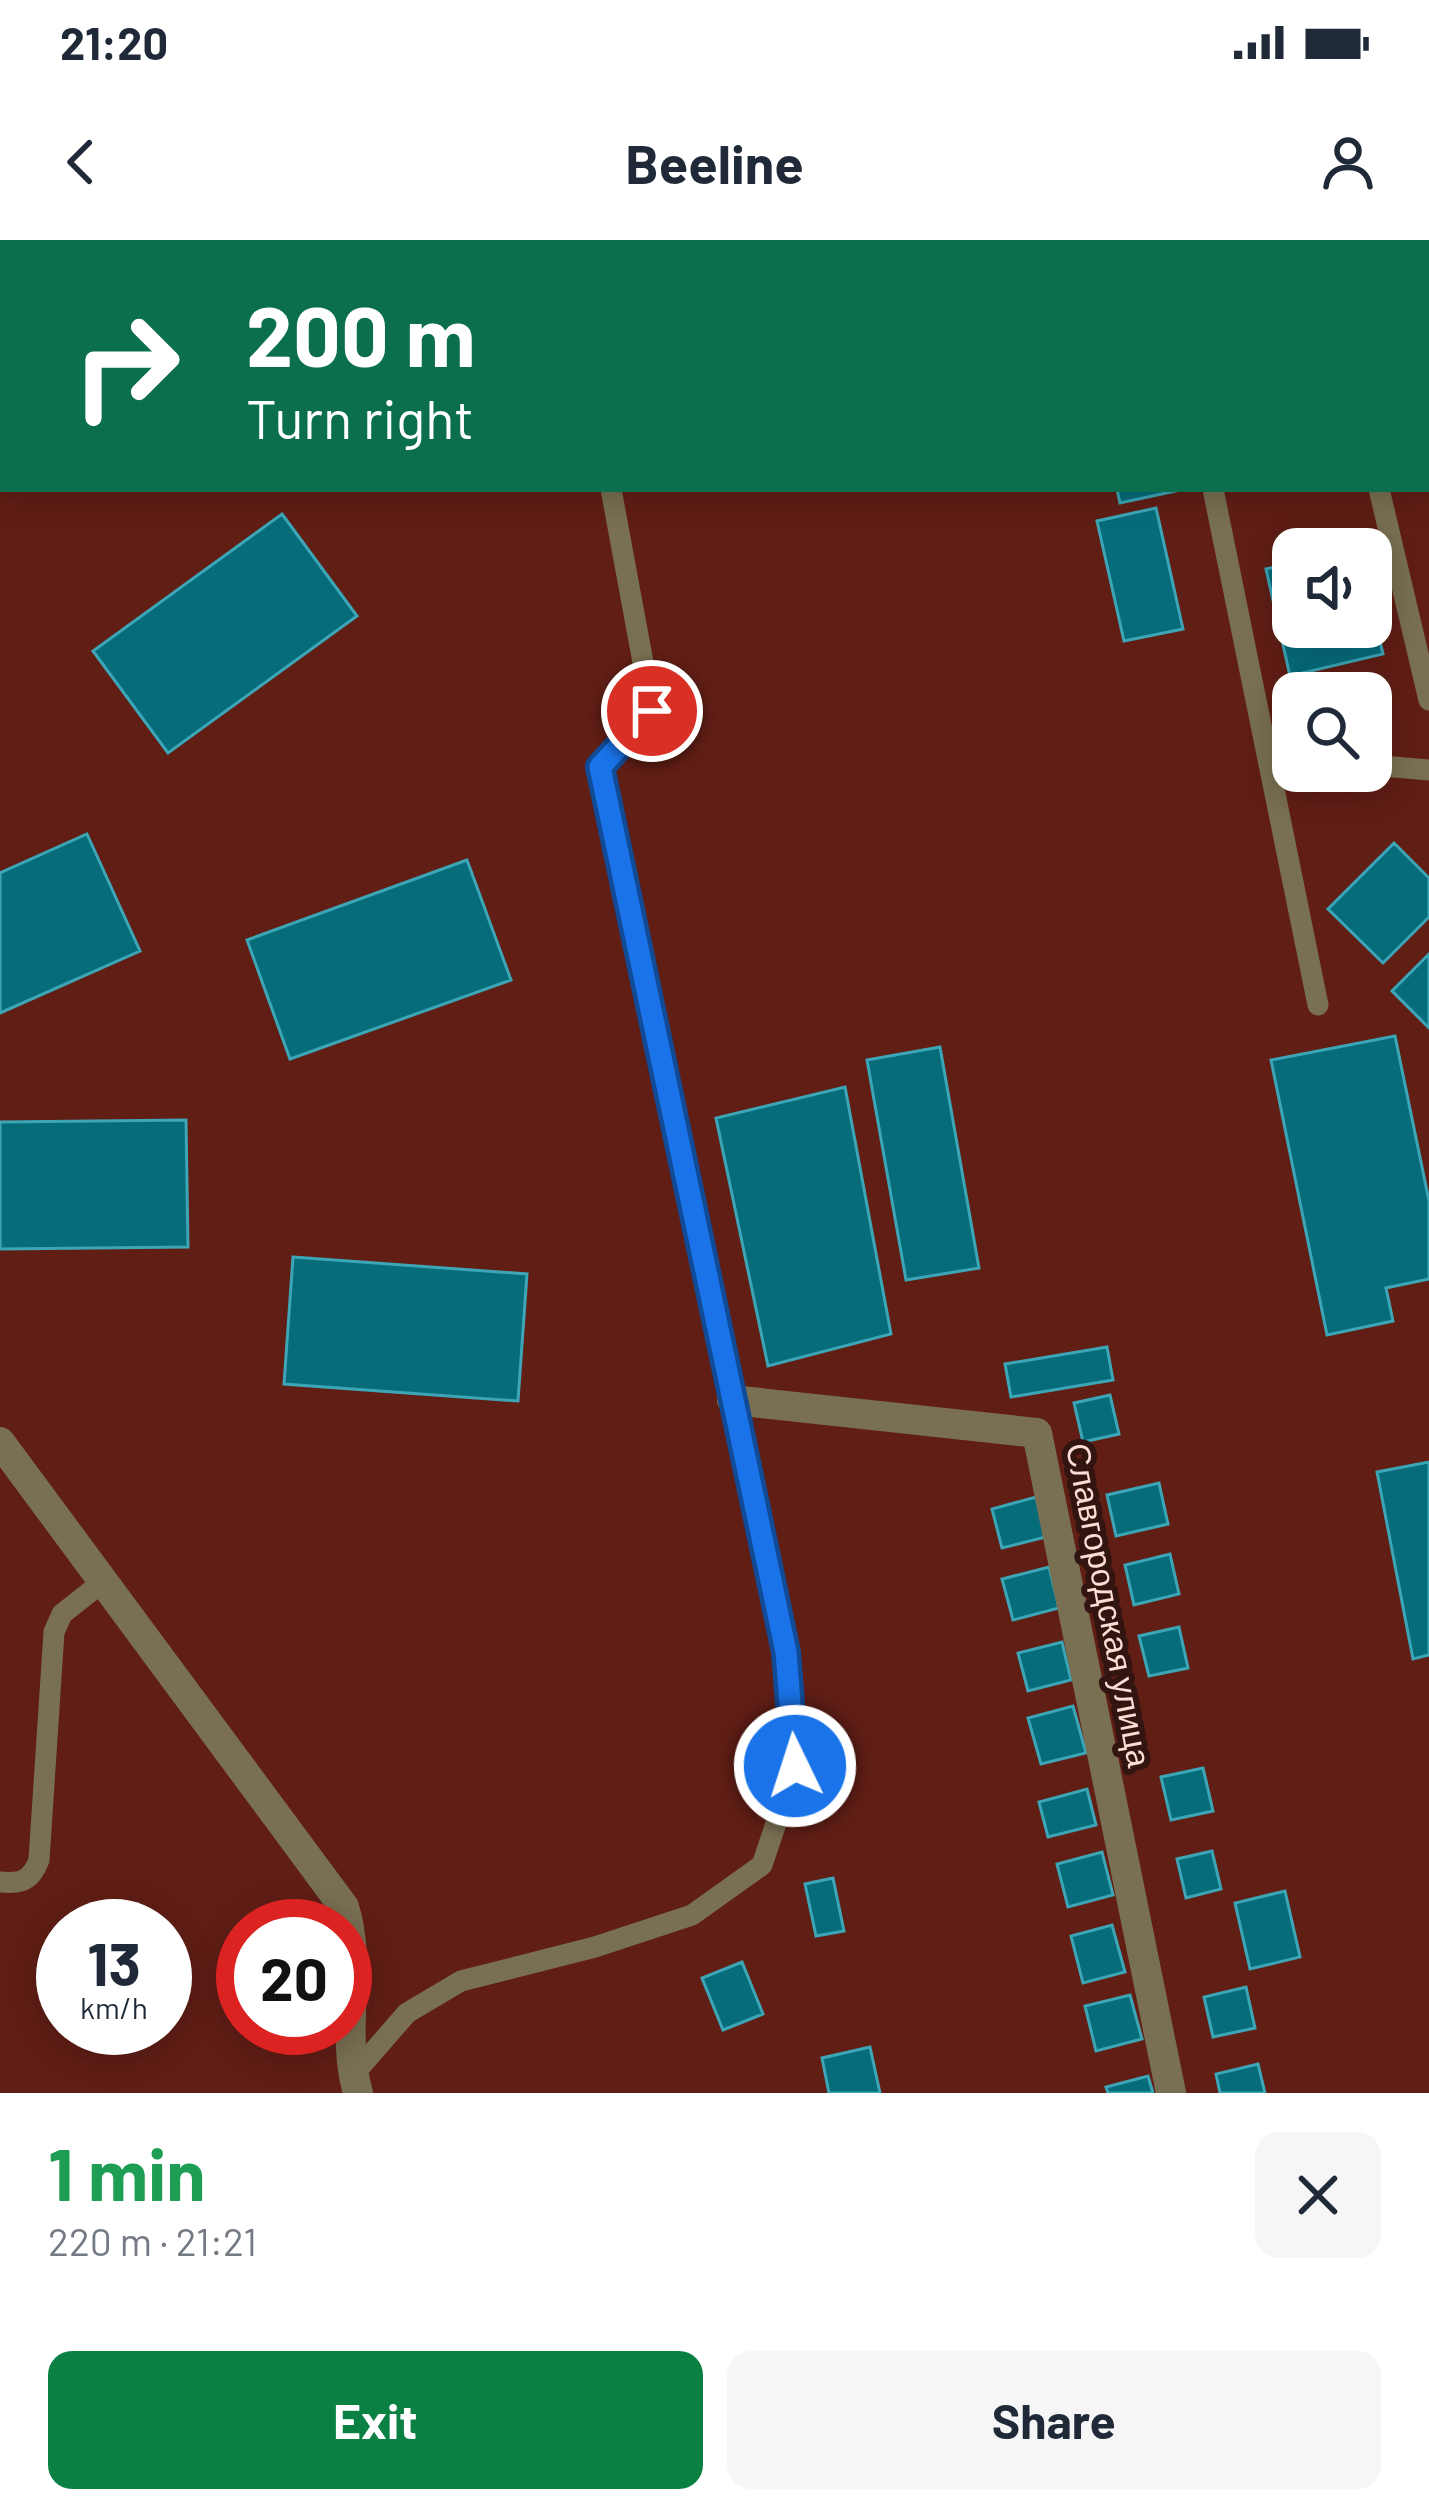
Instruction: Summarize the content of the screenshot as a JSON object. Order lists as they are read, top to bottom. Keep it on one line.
{"streets":{"street":["Славгородская улица"]},"page":{"status":"21:20","header":"Beeline","turn":["200 m","Turn right"],"speed":"13 km/h","limit":"20","heading":["1 min","220 m · 21:21"],"buttons":["Exit","Share"]}}
